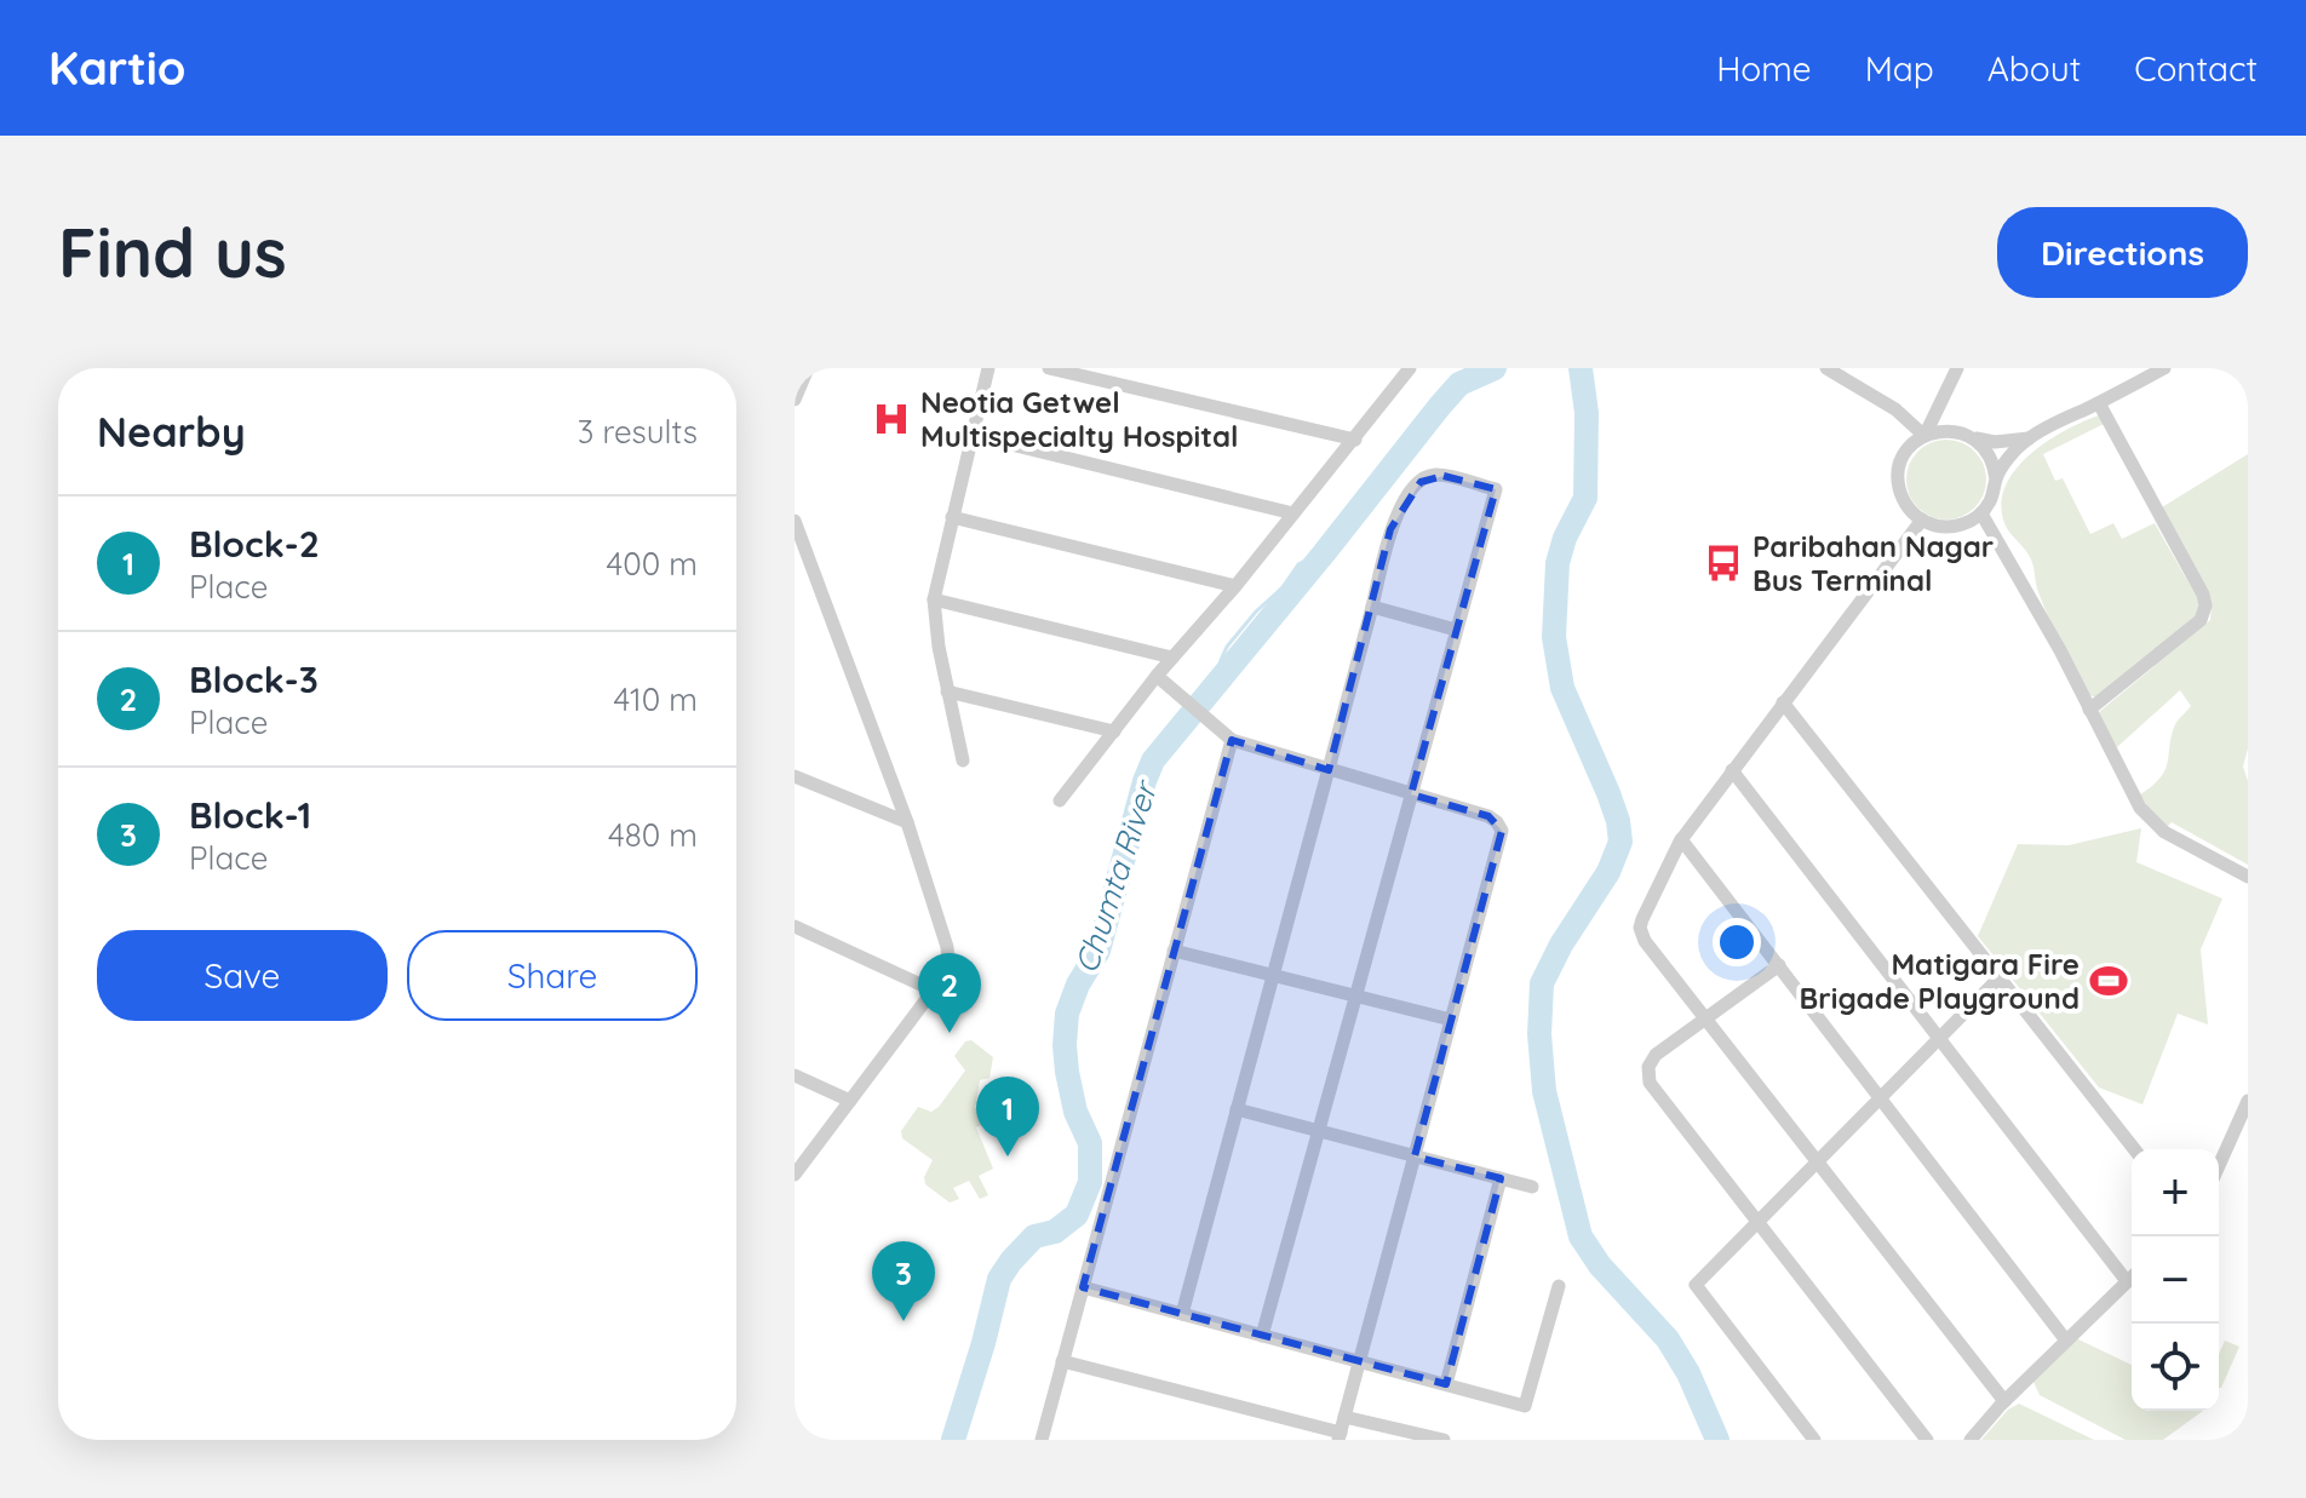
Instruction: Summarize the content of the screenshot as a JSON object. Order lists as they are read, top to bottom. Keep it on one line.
{"water":["Chumta River"],"places":{"hospital":["Neotia Getwel Multispecialty Hospital"],"bus stop":["Paribahan Nagar Bus Terminal"],"sports":["Matigara Fire Brigade Playground"]},"page":{"header":"Kartio","nav":["Home","Map","About","Contact"],"buttons":["Directions",["Save","Share"]],"title":"Find us","heading":["Nearby","3 results"],"list":[{"mark":"1","name":"Block-2","note":"Place","value":"400 m"},{"mark":"2","name":"Block-3","note":"Place","value":"410 m"},{"mark":"3","name":"Block-1","note":"Place","value":"480 m"}],"pins":["2","1","3"],"map_buttons":["+","−"]}}
